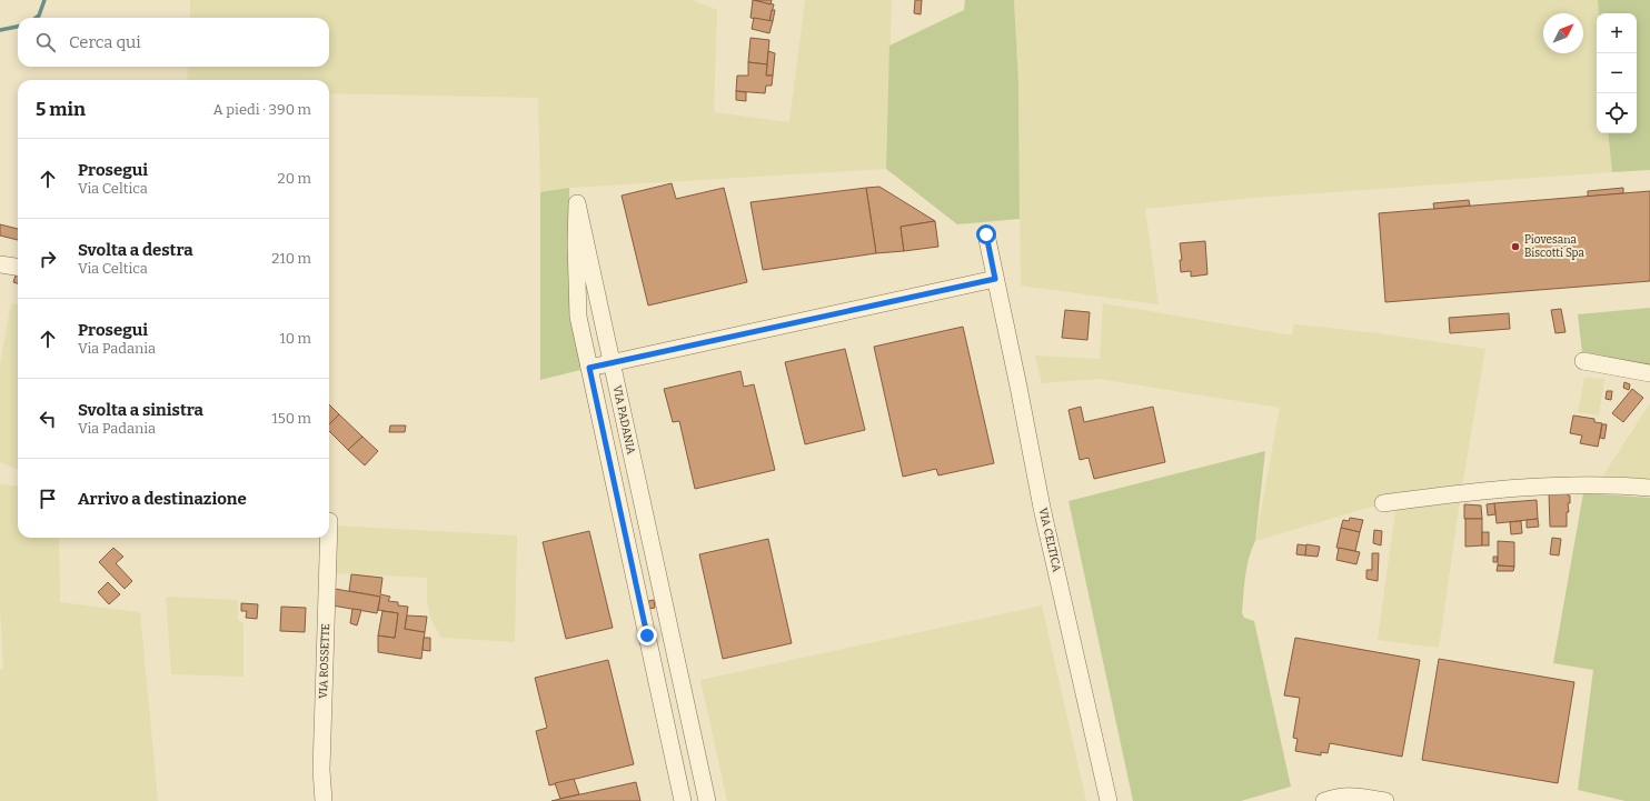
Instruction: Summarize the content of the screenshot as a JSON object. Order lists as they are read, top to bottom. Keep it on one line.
{"streets":{"street":["VIA PADANIA","VIA CELTICA","VIA ROSSETTE"]},"places":["Piovesana Biscotti Spa"],"north":"top right","page":{"map_buttons":["+","−"],"search":"Cerca qui","heading":["5 min","A piedi · 390 m"],"list":[["Prosegui","Via Celtica","20 m"],["Svolta a destra","Via Celtica","210 m"],["Prosegui","Via Padania","10 m"],["Svolta a sinistra","Via Padania","150 m"],"Arrivo a destinazione"]}}
